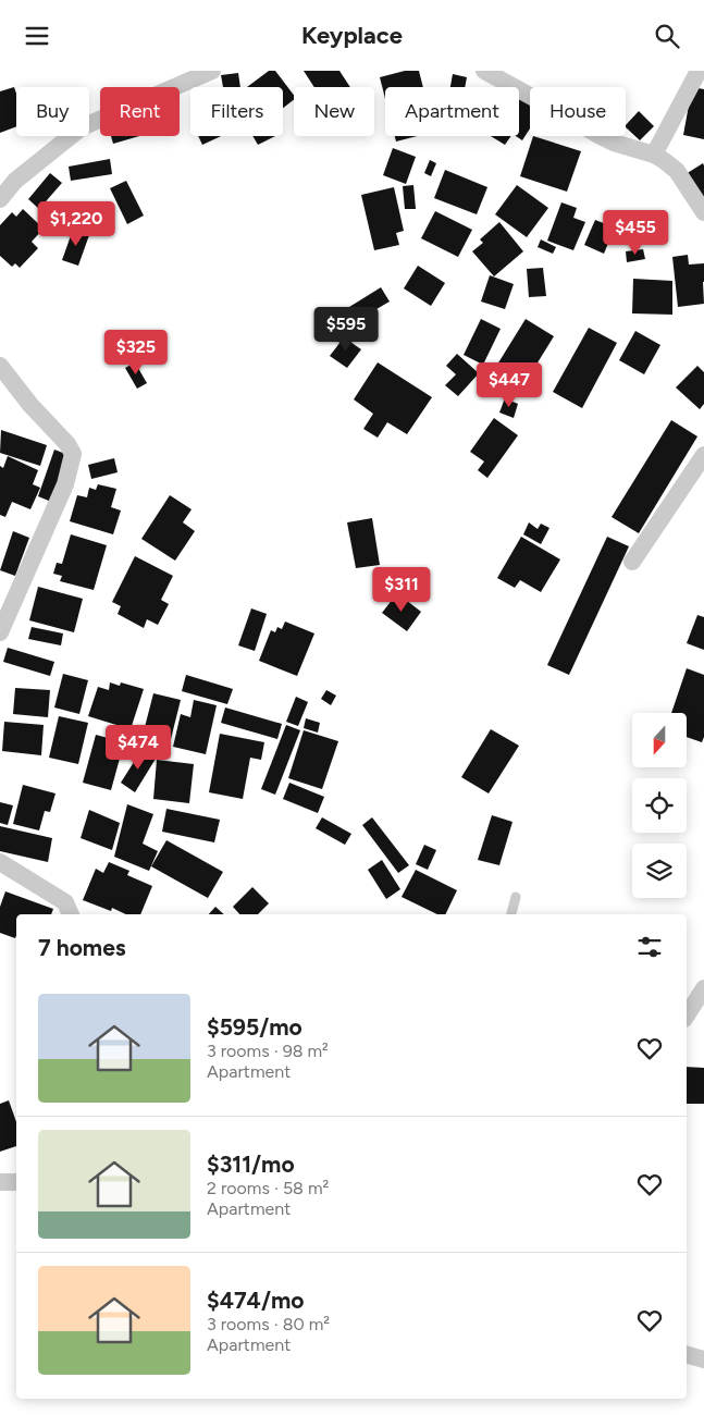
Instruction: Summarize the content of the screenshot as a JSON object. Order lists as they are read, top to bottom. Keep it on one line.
{"north":"bottom","page":{"header":"Keyplace","chip":["Buy","Rent","Filters","New","Apartment","House"],"price":["$1,220","$455","$595","$325","$447","$311","$474"],"heading":"7 homes","list":[{"name":"$595/mo","note":"3 rooms · 98 m² · Apartment"},{"name":"$311/mo","note":"2 rooms · 58 m² · Apartment"},{"name":"$474/mo","note":"3 rooms · 80 m² · Apartment"}]}}
